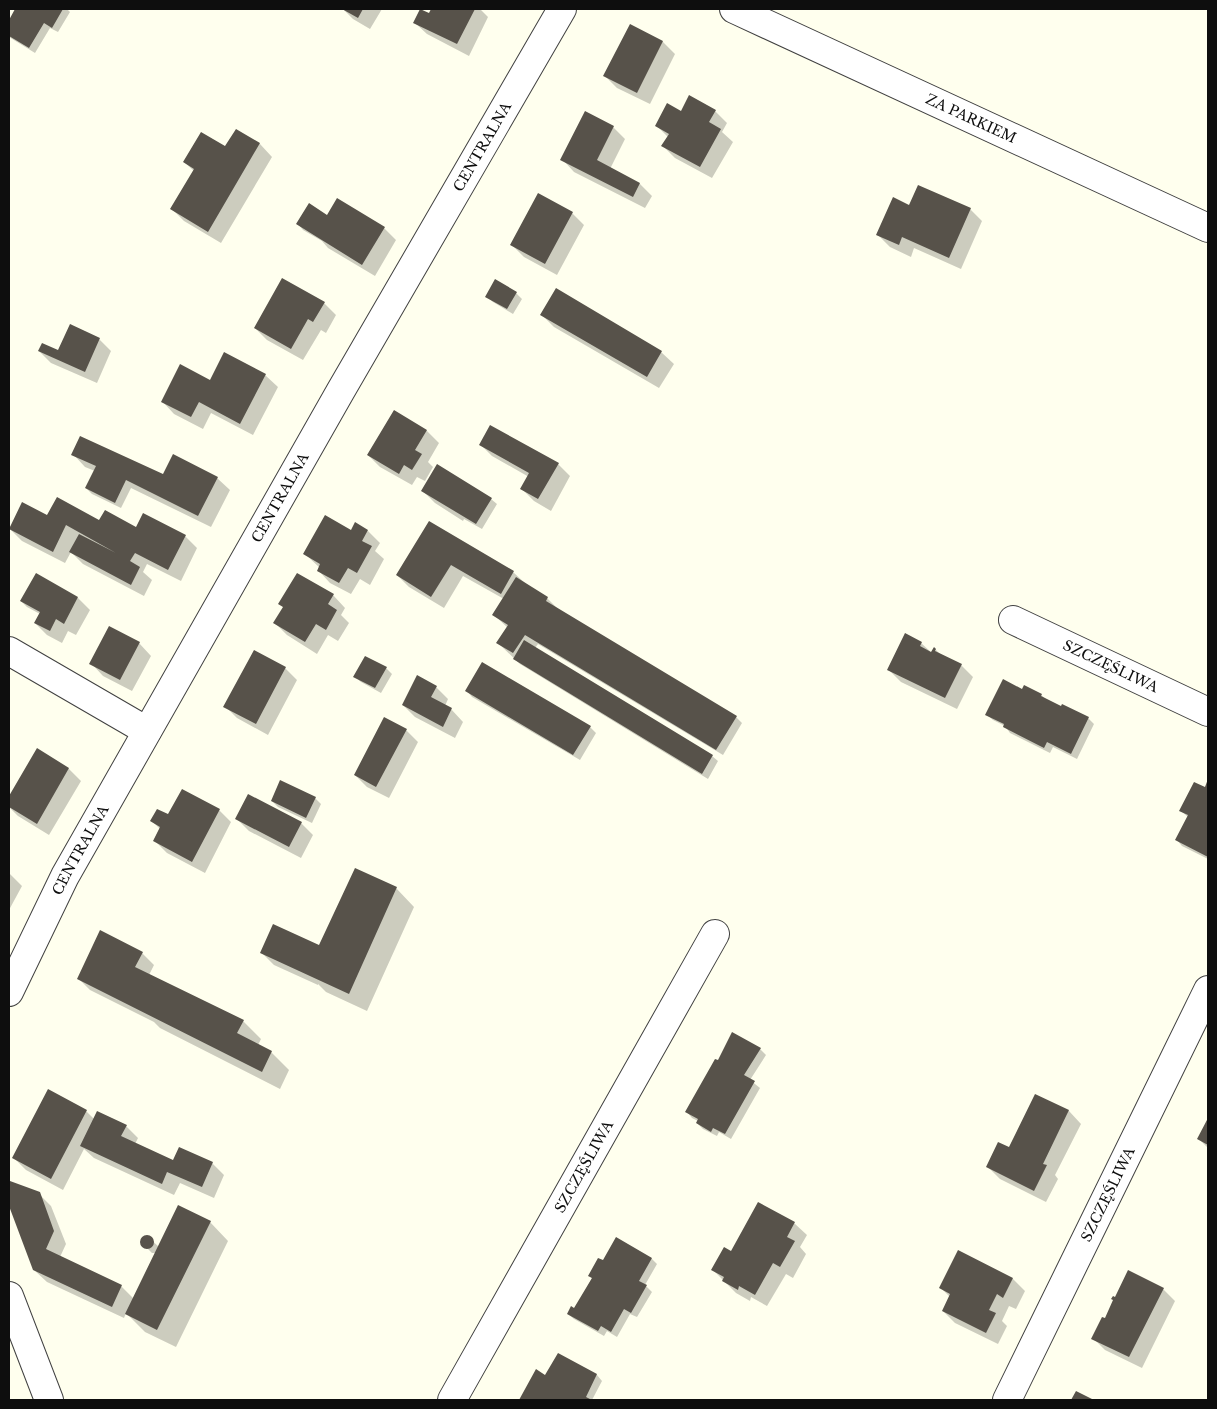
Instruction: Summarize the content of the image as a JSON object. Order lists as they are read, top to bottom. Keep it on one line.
{"streets":{"street":["ZA PARKIEM","CENTRALNA","SZCZĘŚLIWA"]}}
